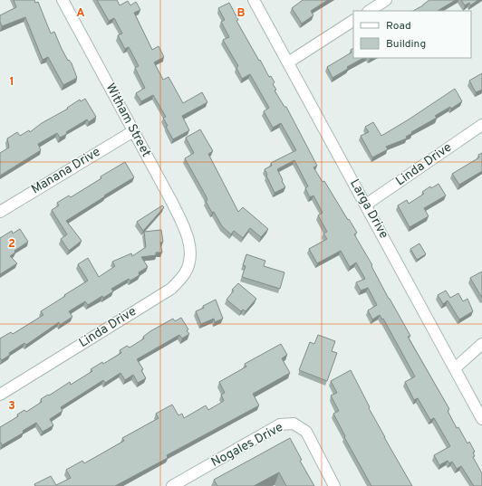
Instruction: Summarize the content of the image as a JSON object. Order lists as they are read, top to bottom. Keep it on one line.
{"streets":{"street":["Witham Street","Linda Drive","Manana Drive","Larga Drive","Nogales Drive"]},"crossings":[["Witham Street","Linda Drive"],["Witham Street","Manana Drive"],["Linda Drive","Larga Drive"]],"legend":["Road","Building"],"grid":{"columns":["A","B"],"rows":["1","2","3"]}}
